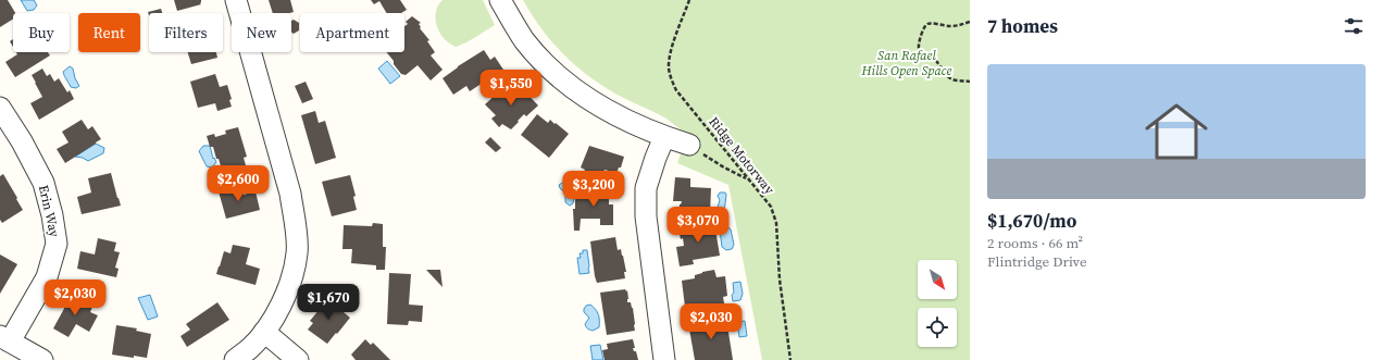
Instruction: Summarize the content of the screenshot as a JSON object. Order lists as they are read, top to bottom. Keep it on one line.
{"streets":{"street":["Erin Way"],"path":["Ridge Motorway"]},"parks":["San Rafael Hills Open Space"],"north":"bottom right","page":{"heading":"7 homes","chip":["Buy","Rent","Filters","New","Apartment"],"list":[{"name":"$1,670/mo","note":"2 rooms · 66 m² · Flintridge Drive"}],"price":["$1,550","$2,600","$3,200","$3,070","$2,030","$1,670","$2,030"]}}
